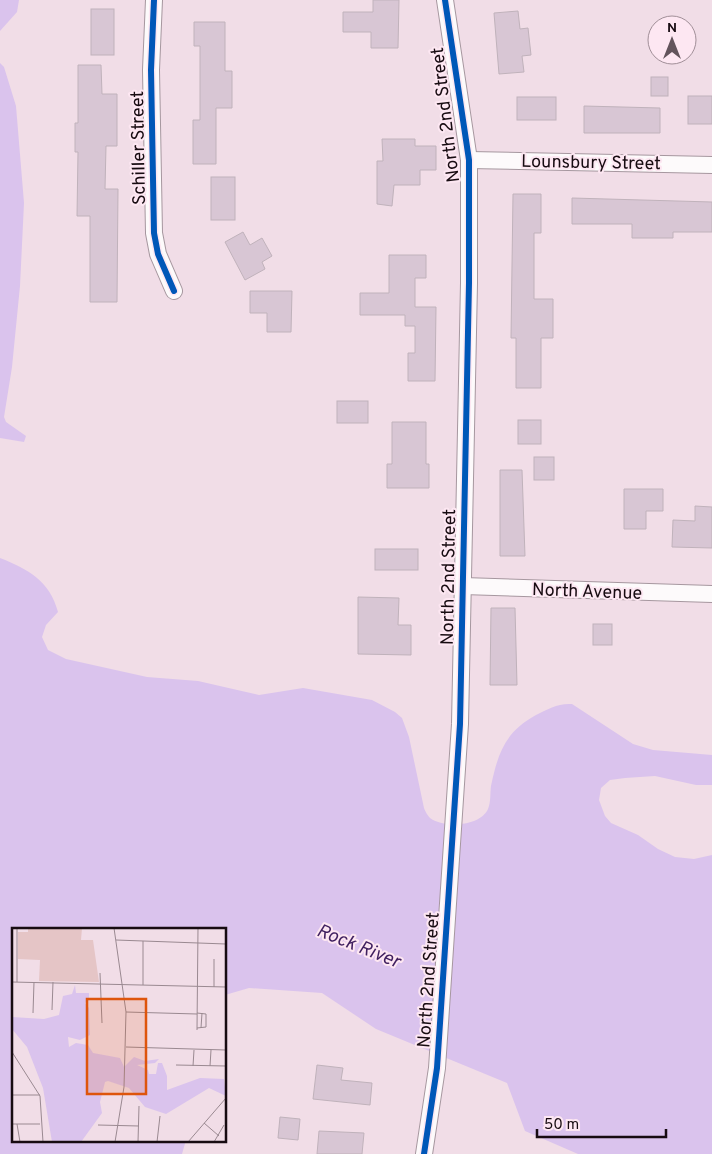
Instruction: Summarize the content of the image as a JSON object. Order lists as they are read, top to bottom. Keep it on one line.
{"streets":{"street":["North 2nd Street","Schiller Street","Lounsbury Street","North Avenue"]},"crossings":[["North 2nd Street","Lounsbury Street"],["North 2nd Street","North Avenue"]],"water":["Rock River"],"scale_bar":"50 m","north":"top"}
